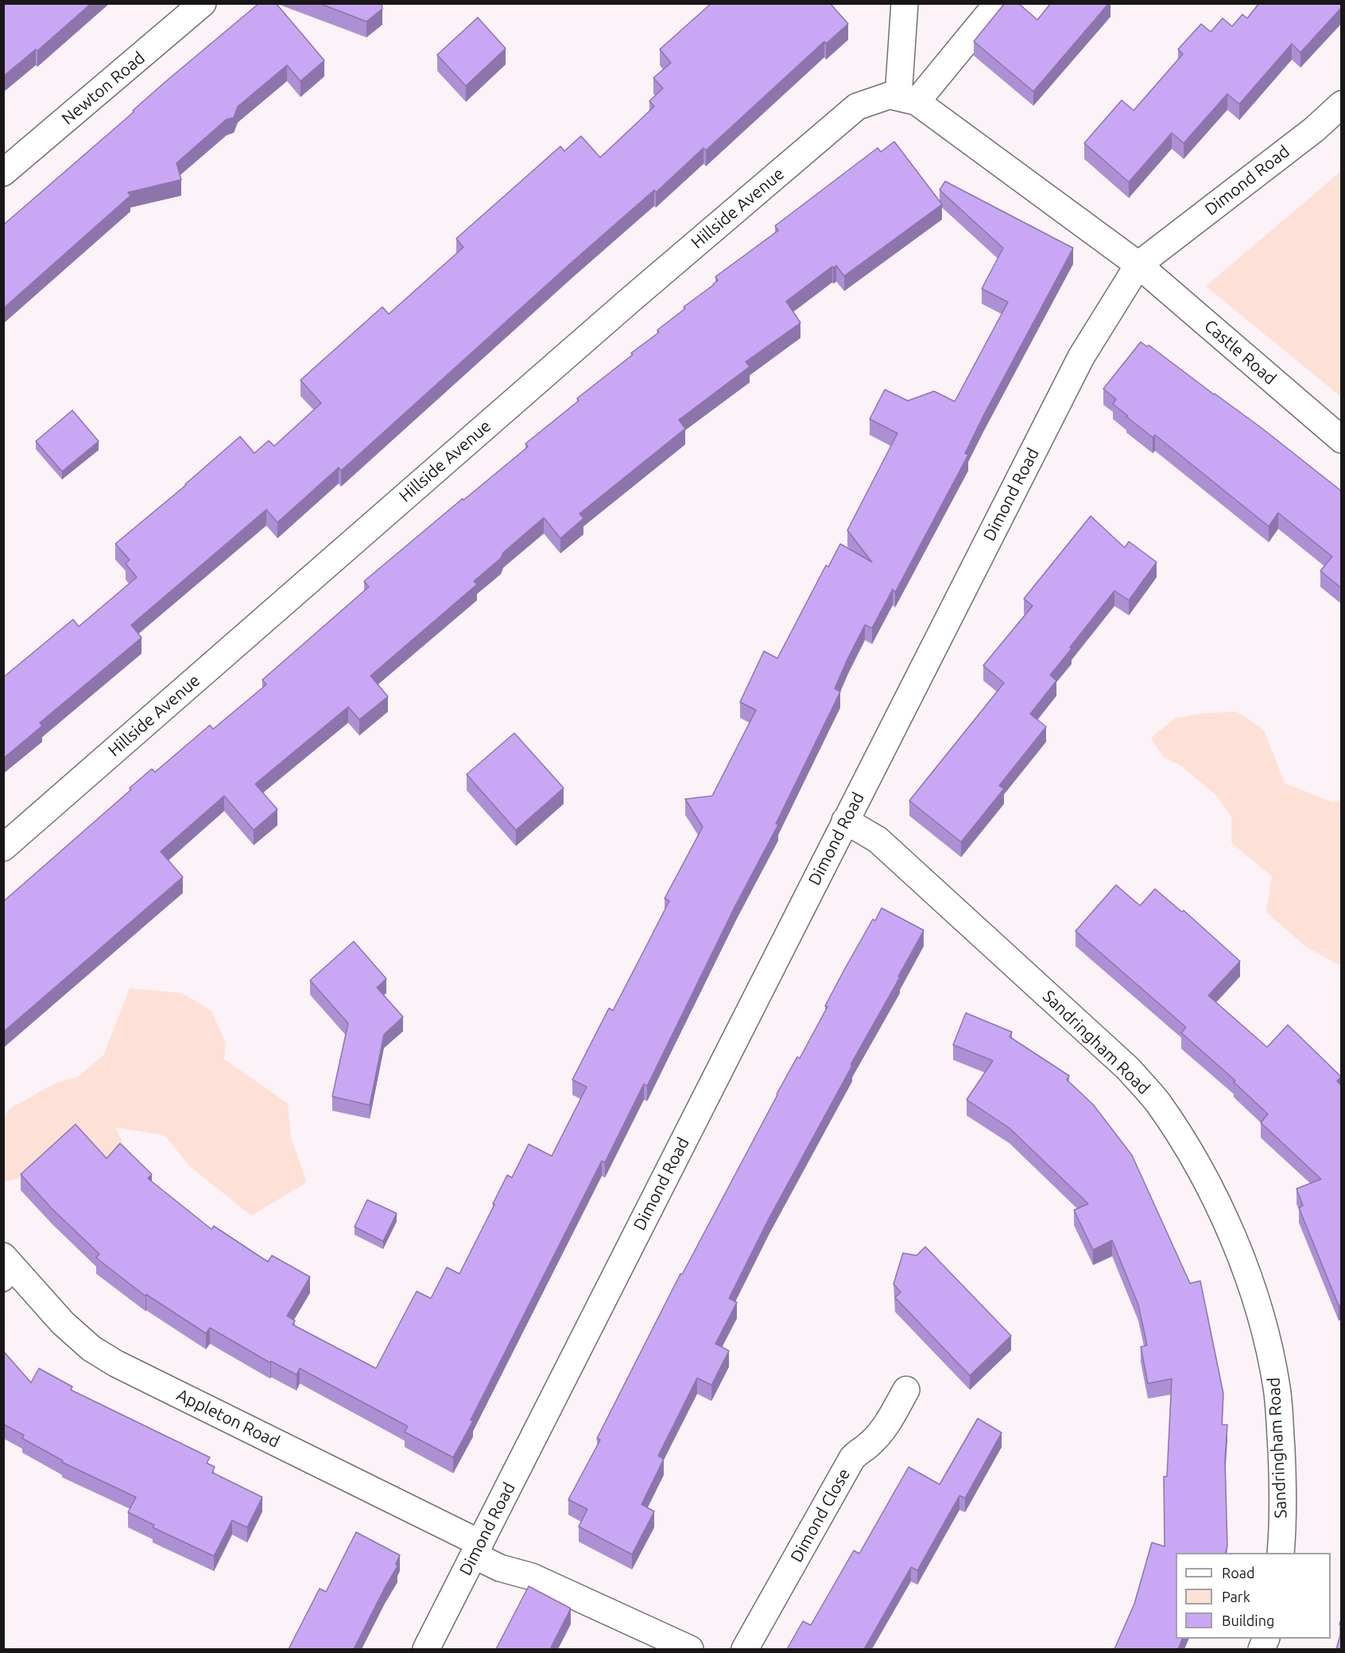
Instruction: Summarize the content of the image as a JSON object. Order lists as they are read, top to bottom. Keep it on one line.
{"streets":{"street":["Newton Road","Dimond Road","Hillside Avenue","Castle Road","Sandringham Road","Appleton Road","Dimond Close"]},"crossings":[["Dimond Road","Castle Road"],["Dimond Road","Sandringham Road"],["Dimond Road","Appleton Road"]],"legend":["Road","Park","Building"]}
